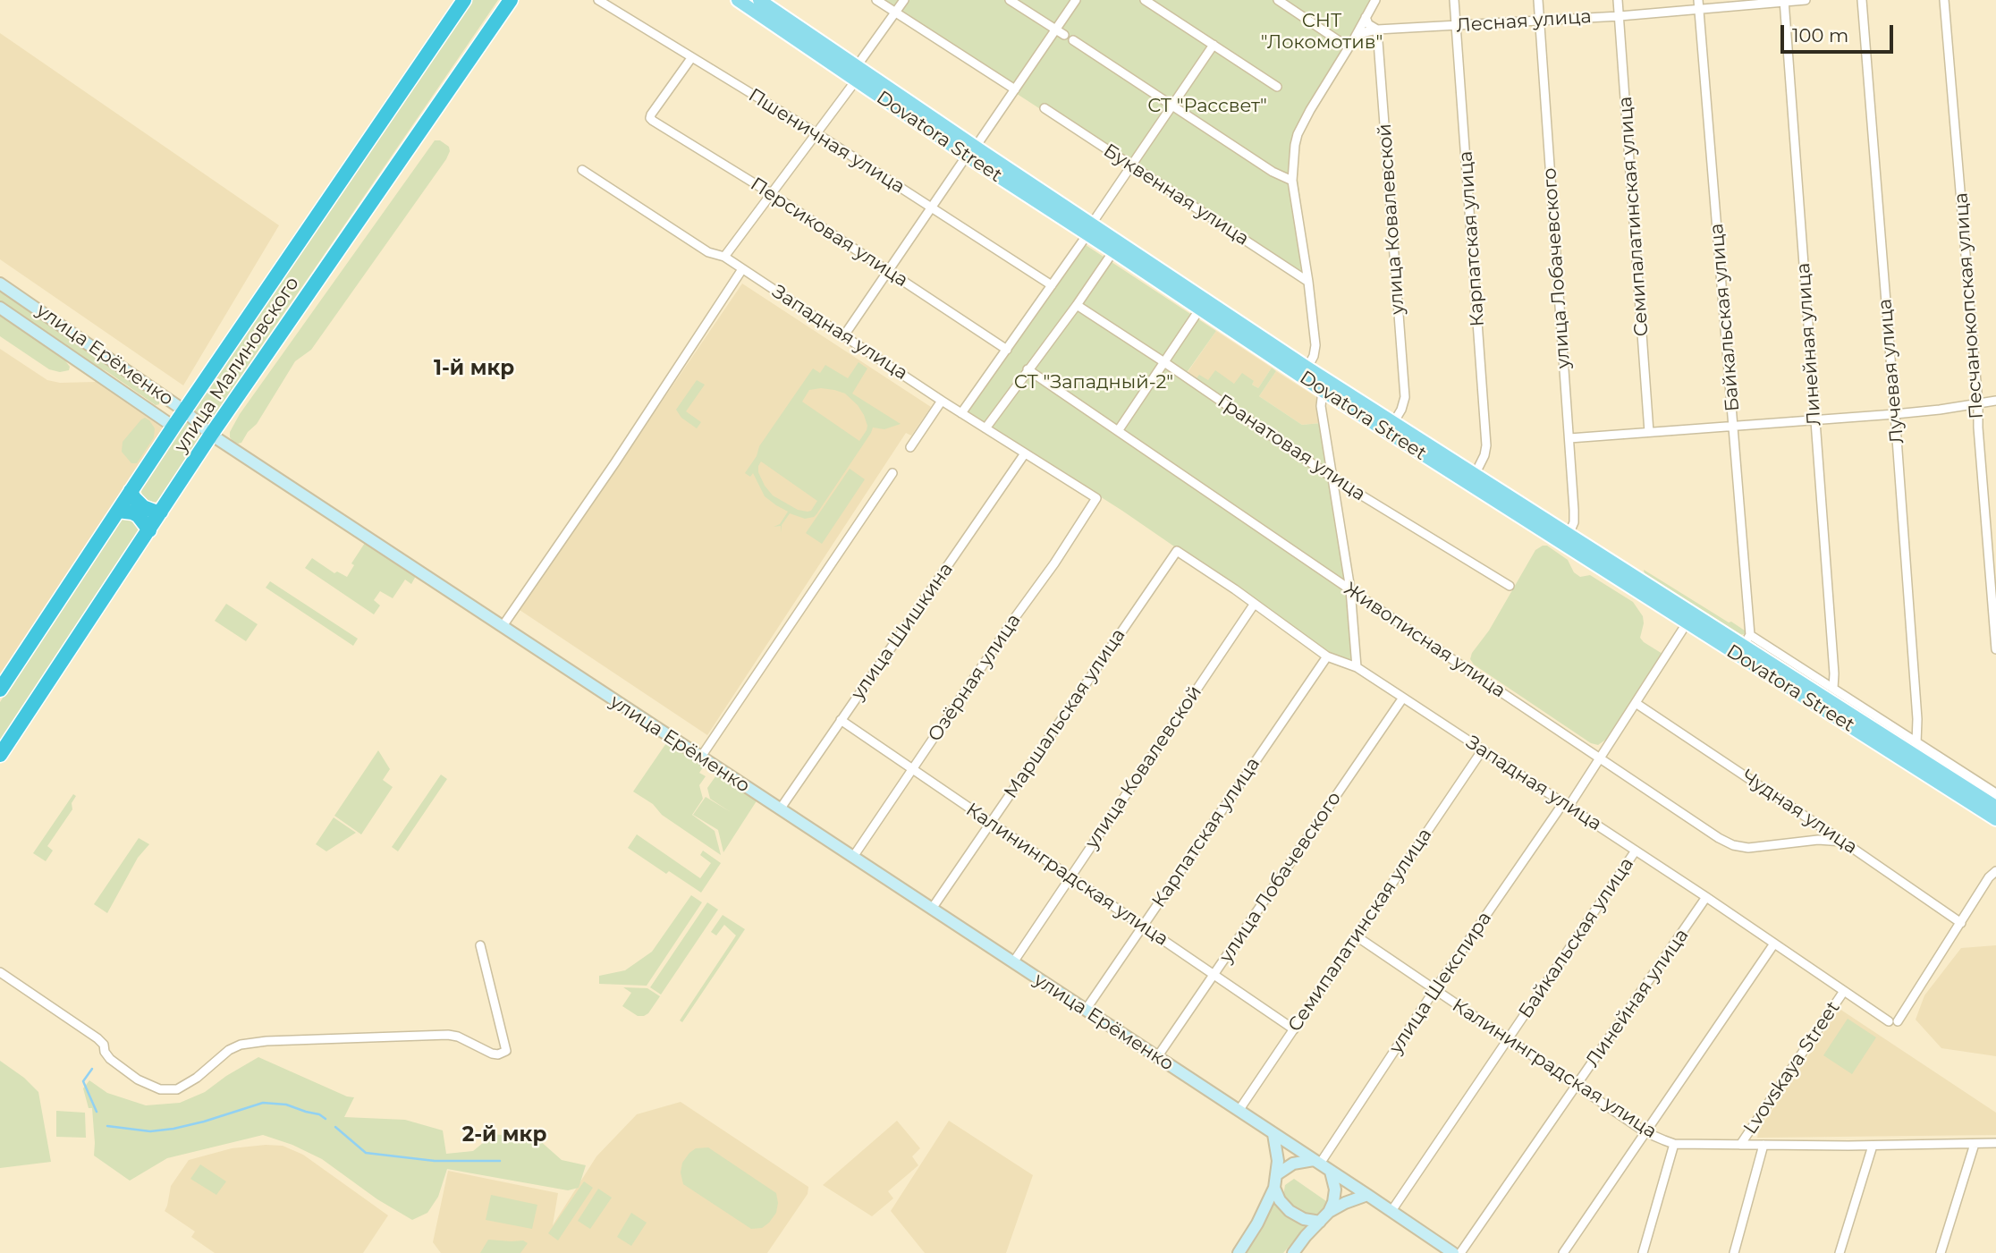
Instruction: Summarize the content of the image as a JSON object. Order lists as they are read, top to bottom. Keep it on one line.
{"streets":{"highway":["улица Малиновского"],"main road":["Dovatora Street","улица Ерёменко"],"street":["Лесная улица","Пшеничная улица","Буквенная улица","Семипалатинская улица","улица Ковалевской","Персиковая улица","Карпатская улица","улица Лобачевского","Песчанокопская улица","Байкальская улица","Западная улица","Линейная улица","Лучевая улица","Гранатовая улица","улица Шишкина","Живописная улица","Озёрная улица","Маршальская улица","Чудная улица","Калининградская улица","улица Шекспира","Lvovskaya Street"]},"crossings":[["Лесная улица","Семипалатинская улица"],["Лесная улица","улица Ковалевской"],["Лесная улица","Карпатская улица"],["Лесная улица","улица Лобачевского"],["Лесная улица","Байкальская улица"],["Лесная улица","Линейная улица"],["Dovatora Street","улица Ковалевской"],["Dovatora Street","Карпатская улица"],["Dovatora Street","улица Лобачевского"],["Dovatora Street","Байкальская улица"],["Dovatora Street","Линейная улица"],["Dovatora Street","Лучевая улица"],["Dovatora Street","улица Шекспира"],["Пшеничная улица","Персиковая улица"],["Семипалатинская улица","Западная улица"],["Семипалатинская улица","улица Ерёменко"],["Семипалатинская улица","Калининградская улица"],["улица Ковалевской","Западная улица"],["улица Ковалевской","улица Ерёменко"],["улица Ковалевской","Калининградская улица"],["Карпатская улица","Западная улица"],["Карпатская улица","улица Ерёменко"],["Карпатская улица","Калининградская улица"],["улица Лобачевского","Западная улица"],["улица Лобачевского","улица Ерёменко"],["улица Лобачевского","Калининградская улица"],["Байкальская улица","Западная улица"],["Байкальская улица","улица Ерёменко"],["Байкальская улица","Калининградская улица"],["Западная улица","Линейная улица"],["Западная улица","улица Шишкина"],["Западная улица","Озёрная улица"],["Западная улица","Маршальская улица"],["Западная улица","Чудная улица"],["Западная улица","улица Шекспира"],["Западная улица","Lvovskaya Street"],["Линейная улица","Калининградская улица"],["улица Ерёменко","улица Малиновского"],["улица Ерёменко","улица Шишкина"],["улица Ерёменко","Озёрная улица"],["улица Ерёменко","Маршальская улица"],["улица Ерёменко","улица Шекспира"],["улица Шишкина","Калининградская улица"],["Живописная улица","Чудная улица"],["Живописная улица","улица Шекспира"],["Озёрная улица","Калининградская улица"],["Маршальская улица","Калининградская улица"],["Чудная улица","улица Шекспира"],["Калининградская улица","улица Шекспира"],["Калининградская улица","Lvovskaya Street"]],"districts":["1-й мкр","2-й мкр"],"parks":["СНТ \"Локомотив\"","СТ \"Рассвет\"","СТ \"Западный-2\""],"scale_bar":"100 m"}
